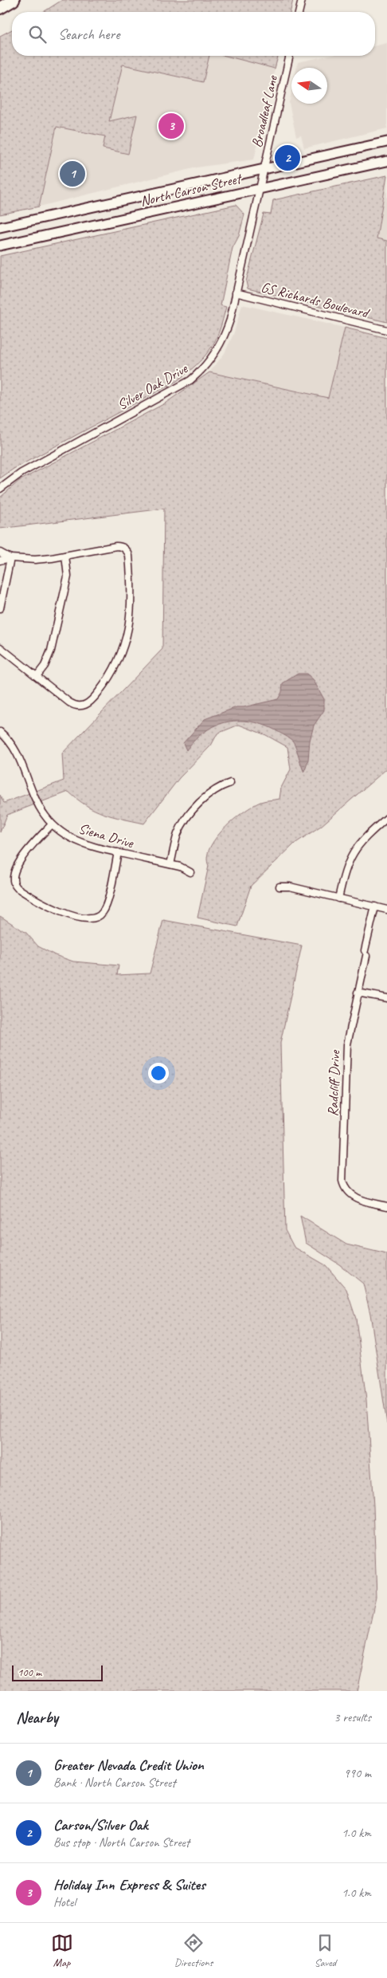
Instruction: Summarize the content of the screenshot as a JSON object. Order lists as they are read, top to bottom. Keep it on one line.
{"streets":{"main road":["North Carson Street"],"street":["Broadleaf Lane","GS Richards Boulevard","Silver Oak Drive","Siena Drive","Radcliff Drive"]},"crossings":[["Broadleaf Lane","North Carson Street"],["Broadleaf Lane","Silver Oak Drive"],["North Carson Street","Silver Oak Drive"],["GS Richards Boulevard","Silver Oak Drive"]],"scale_bar":"100 m","north":"left","page":{"search":"Search here","pins":["3","2","1"],"scale":"100 m","heading":["Nearby","3 results"],"list":[{"mark":"1","name":"Greater Nevada Credit Union","note":"Bank · North Carson Street","value":"990 m"},{"mark":"2","name":"Carson/Silver Oak","note":"Bus stop · North Carson Street","value":"1.0 km"},{"mark":"3","name":"Holiday Inn Express & Suites","note":"Hotel","value":"1.0 km"}],"nav":["Map","Directions","Saved"]}}
